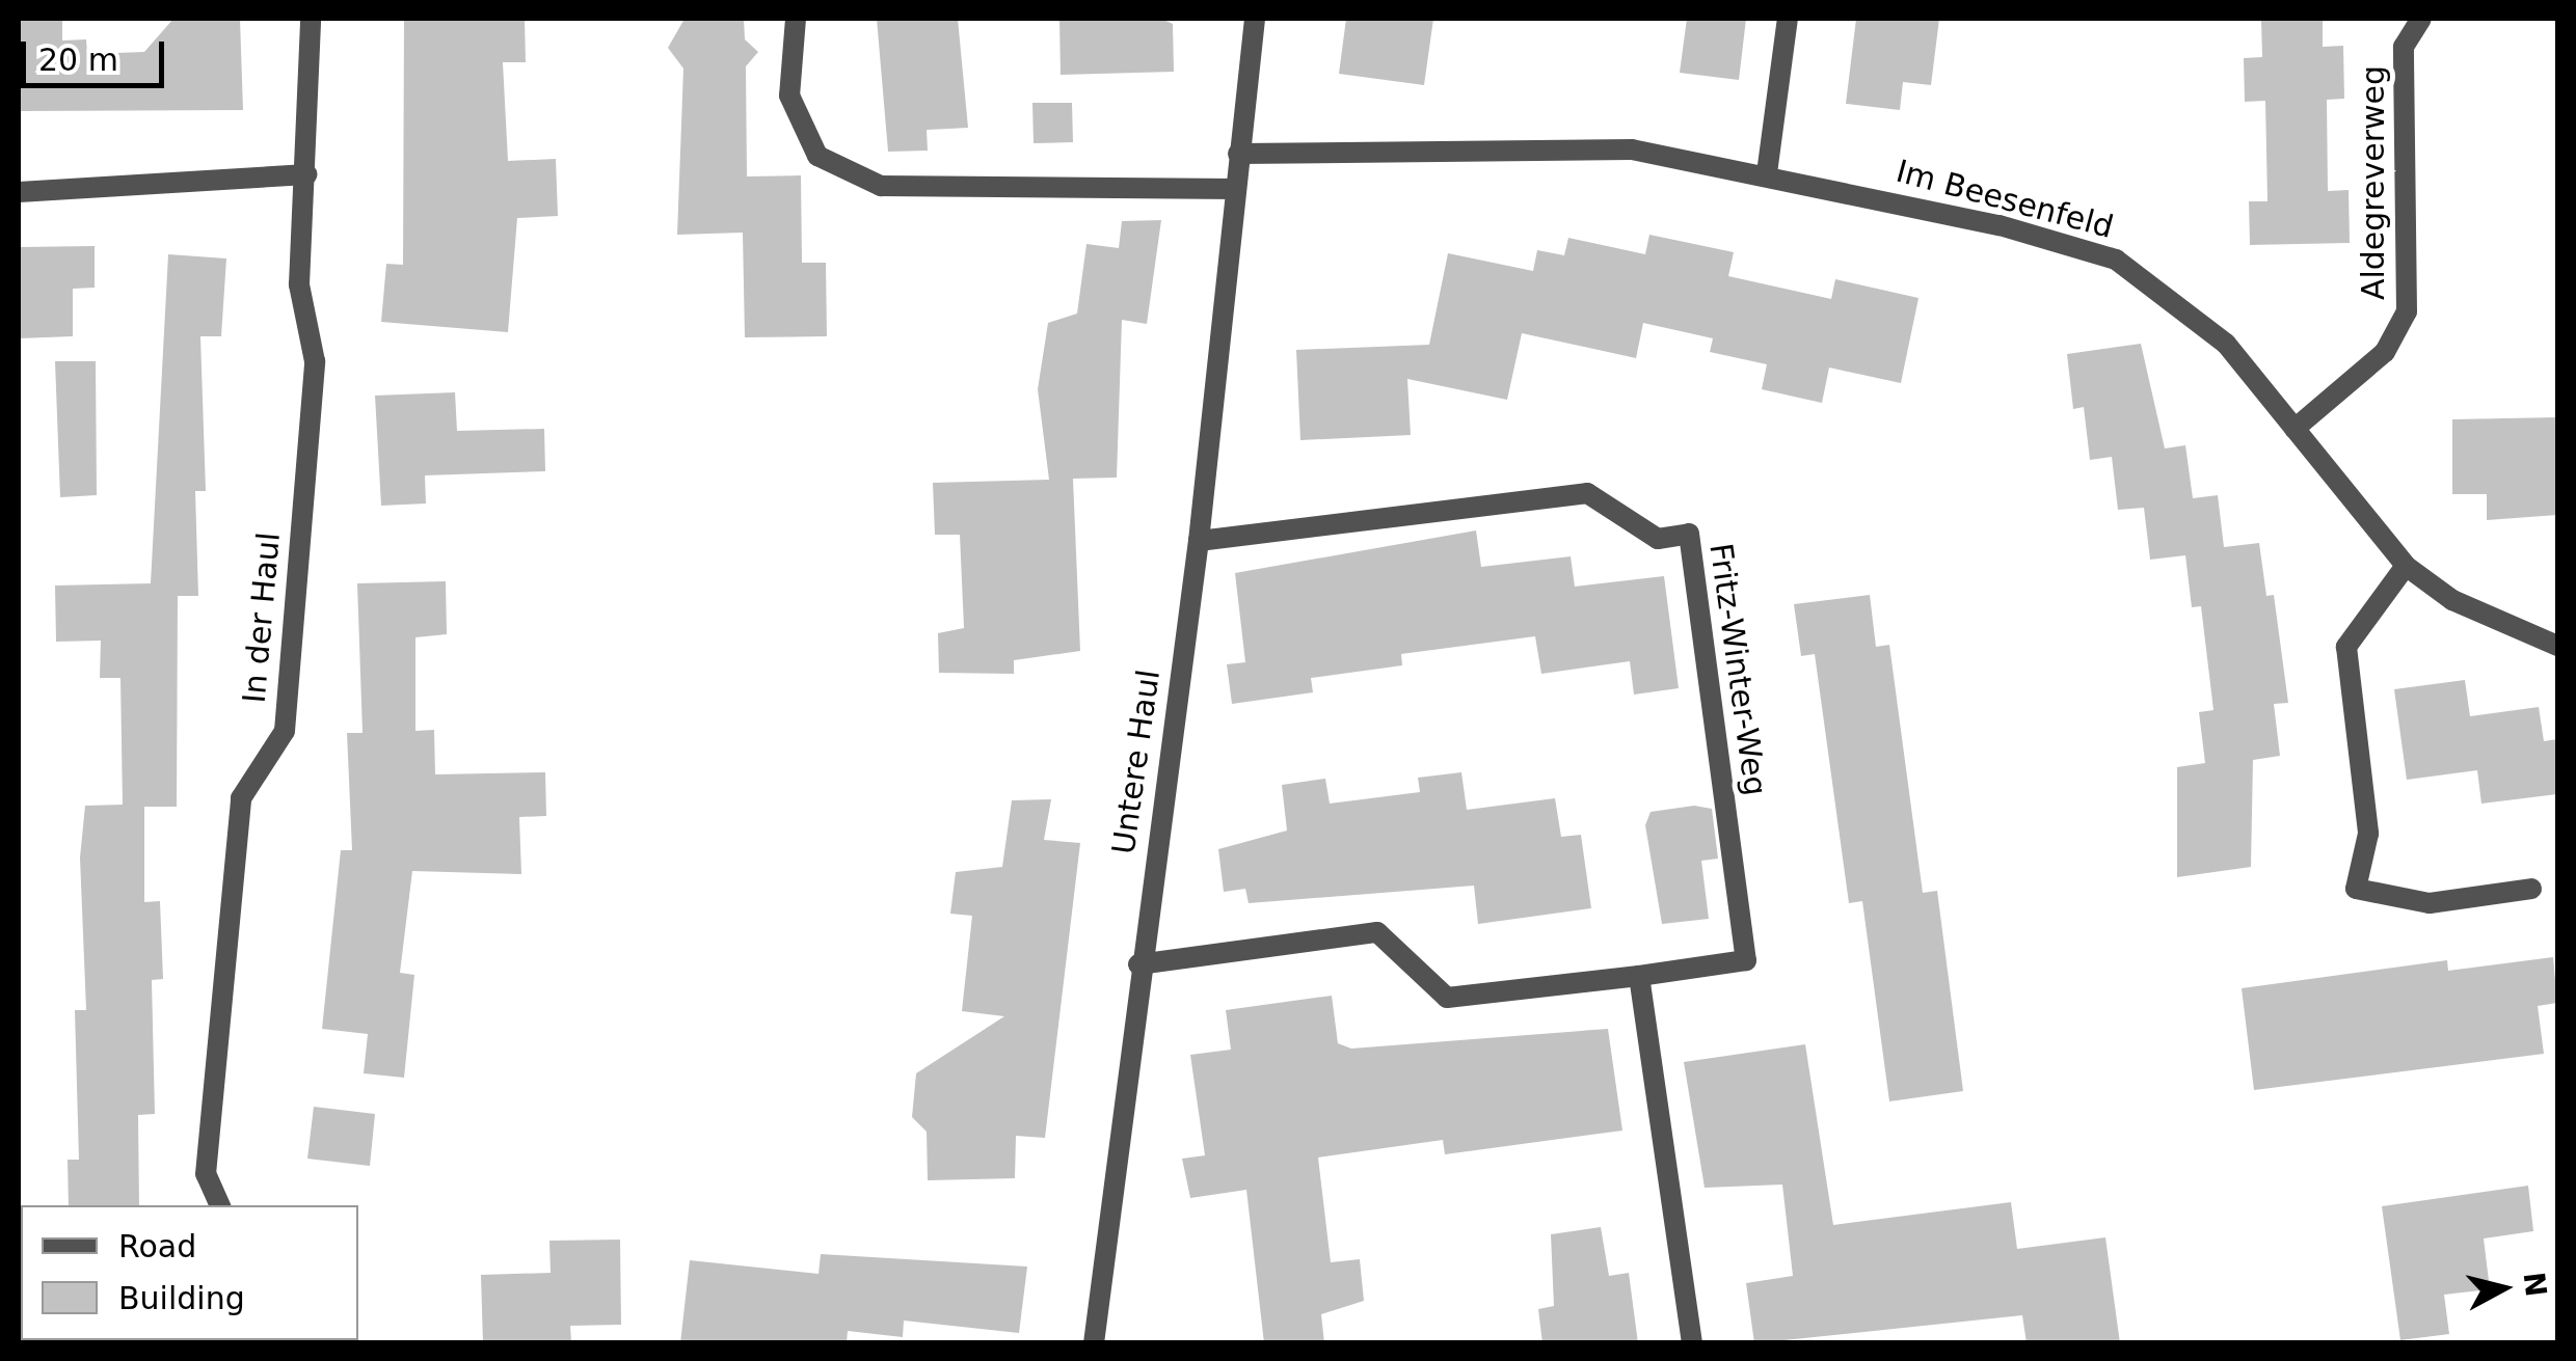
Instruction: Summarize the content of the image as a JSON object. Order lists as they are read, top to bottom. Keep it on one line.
{"streets":{"street":["Aldegreverweg","Im Beesenfeld","In der Haul","Fritz-Winter-Weg","Untere Haul"]},"crossings":[["Aldegreverweg","Im Beesenfeld"],["Im Beesenfeld","Untere Haul"],["Fritz-Winter-Weg","Untere Haul"]],"legend":["Road","Building"],"scale_bar":"20 m","north":"right"}
